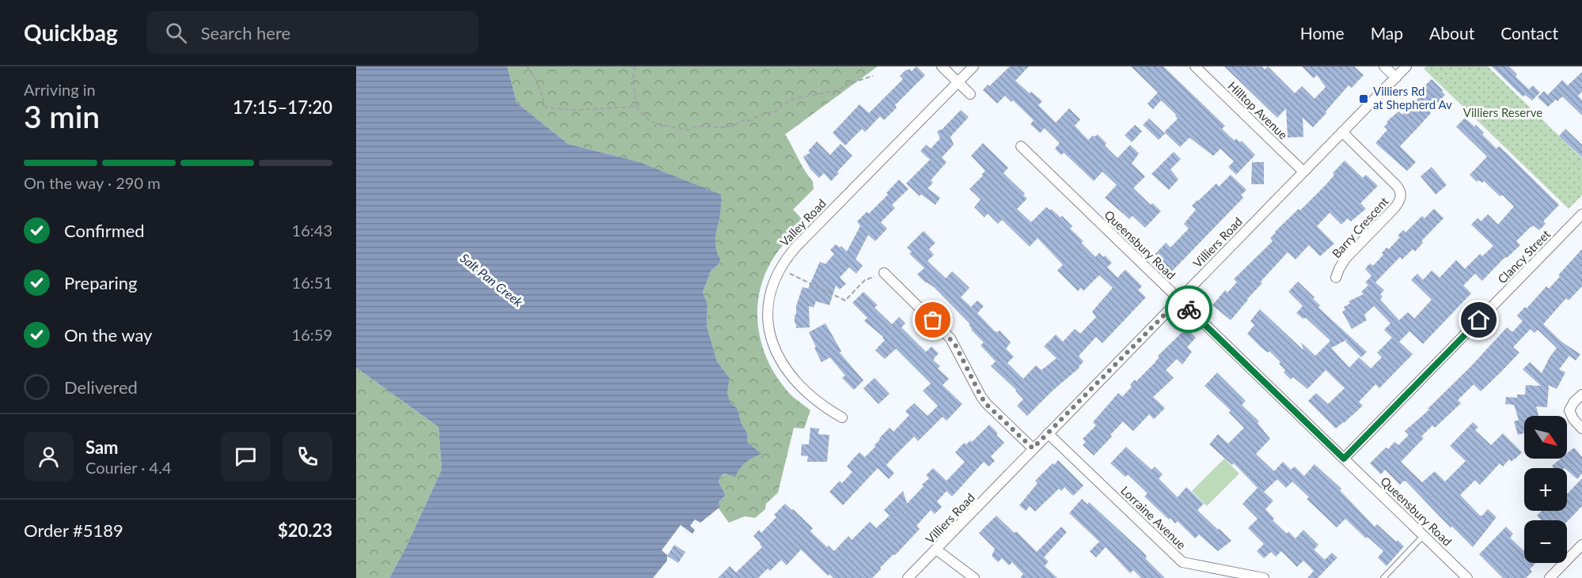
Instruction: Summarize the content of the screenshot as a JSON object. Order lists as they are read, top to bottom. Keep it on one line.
{"streets":{"street":["Hilltop Avenue","Valley Road","Barry Crescent","Villiers Road","Queensbury Road","Clancy Street","Lorraine Avenue"]},"crossings":[["Hilltop Avenue","Villiers Road"],["Barry Crescent","Villiers Road"],["Villiers Road","Queensbury Road"],["Villiers Road","Lorraine Avenue"],["Queensbury Road","Clancy Street"]],"water":["Salt Pan Creek"],"parks":["Villiers Reserve"],"places":{"transit":["Villiers Rd at Shepherd Av"]},"north":"bottom right","page":{"header":"Quickbag","search":"Search here","nav":["Home","Map","About","Contact"],"heading":["3 min","Arriving in","17:15–17:20"],"panel":["Sam","Courier · 4.4","Order #5189","$20.23"],"bar":"On the way · 290 m","list":[["Confirmed","16:43"],["Preparing","16:51"],["On the way","16:59"],"Delivered"],"map_buttons":["+","−"]}}
